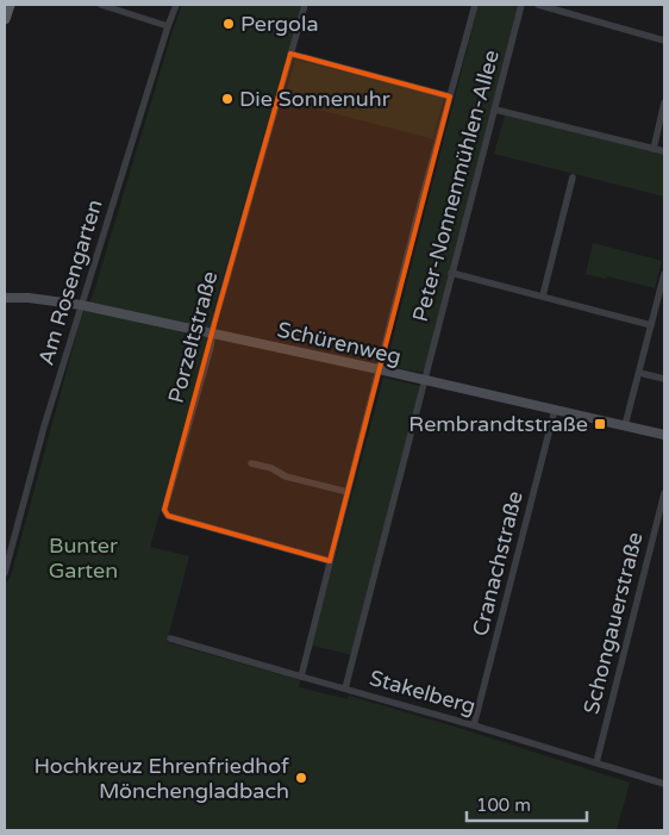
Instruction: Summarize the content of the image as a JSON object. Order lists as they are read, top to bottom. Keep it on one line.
{"streets":{"main road":["Schürenweg"],"street":["Peter-Nonnenmühlen-Allee","Am Rosengarten","Porzeltstraße","Cranachstraße","Schongauerstraße","Stakelberg"]},"crossings":[["Peter-Nonnenmühlen-Allee","Porzeltstraße"],["Peter-Nonnenmühlen-Allee","Schürenweg"],["Peter-Nonnenmühlen-Allee","Stakelberg"],["Am Rosengarten","Schürenweg"],["Porzeltstraße","Schürenweg"],["Schürenweg","Cranachstraße"],["Cranachstraße","Stakelberg"],["Schongauerstraße","Stakelberg"]],"parks":["Bunter Garten"],"places":{"other":["Pergola","Die Sonnenuhr","Hochkreuz Ehrenfriedhof Mönchengladbach"],"transit":["Rembrandtstraße"]},"scale_bar":"100 m"}
